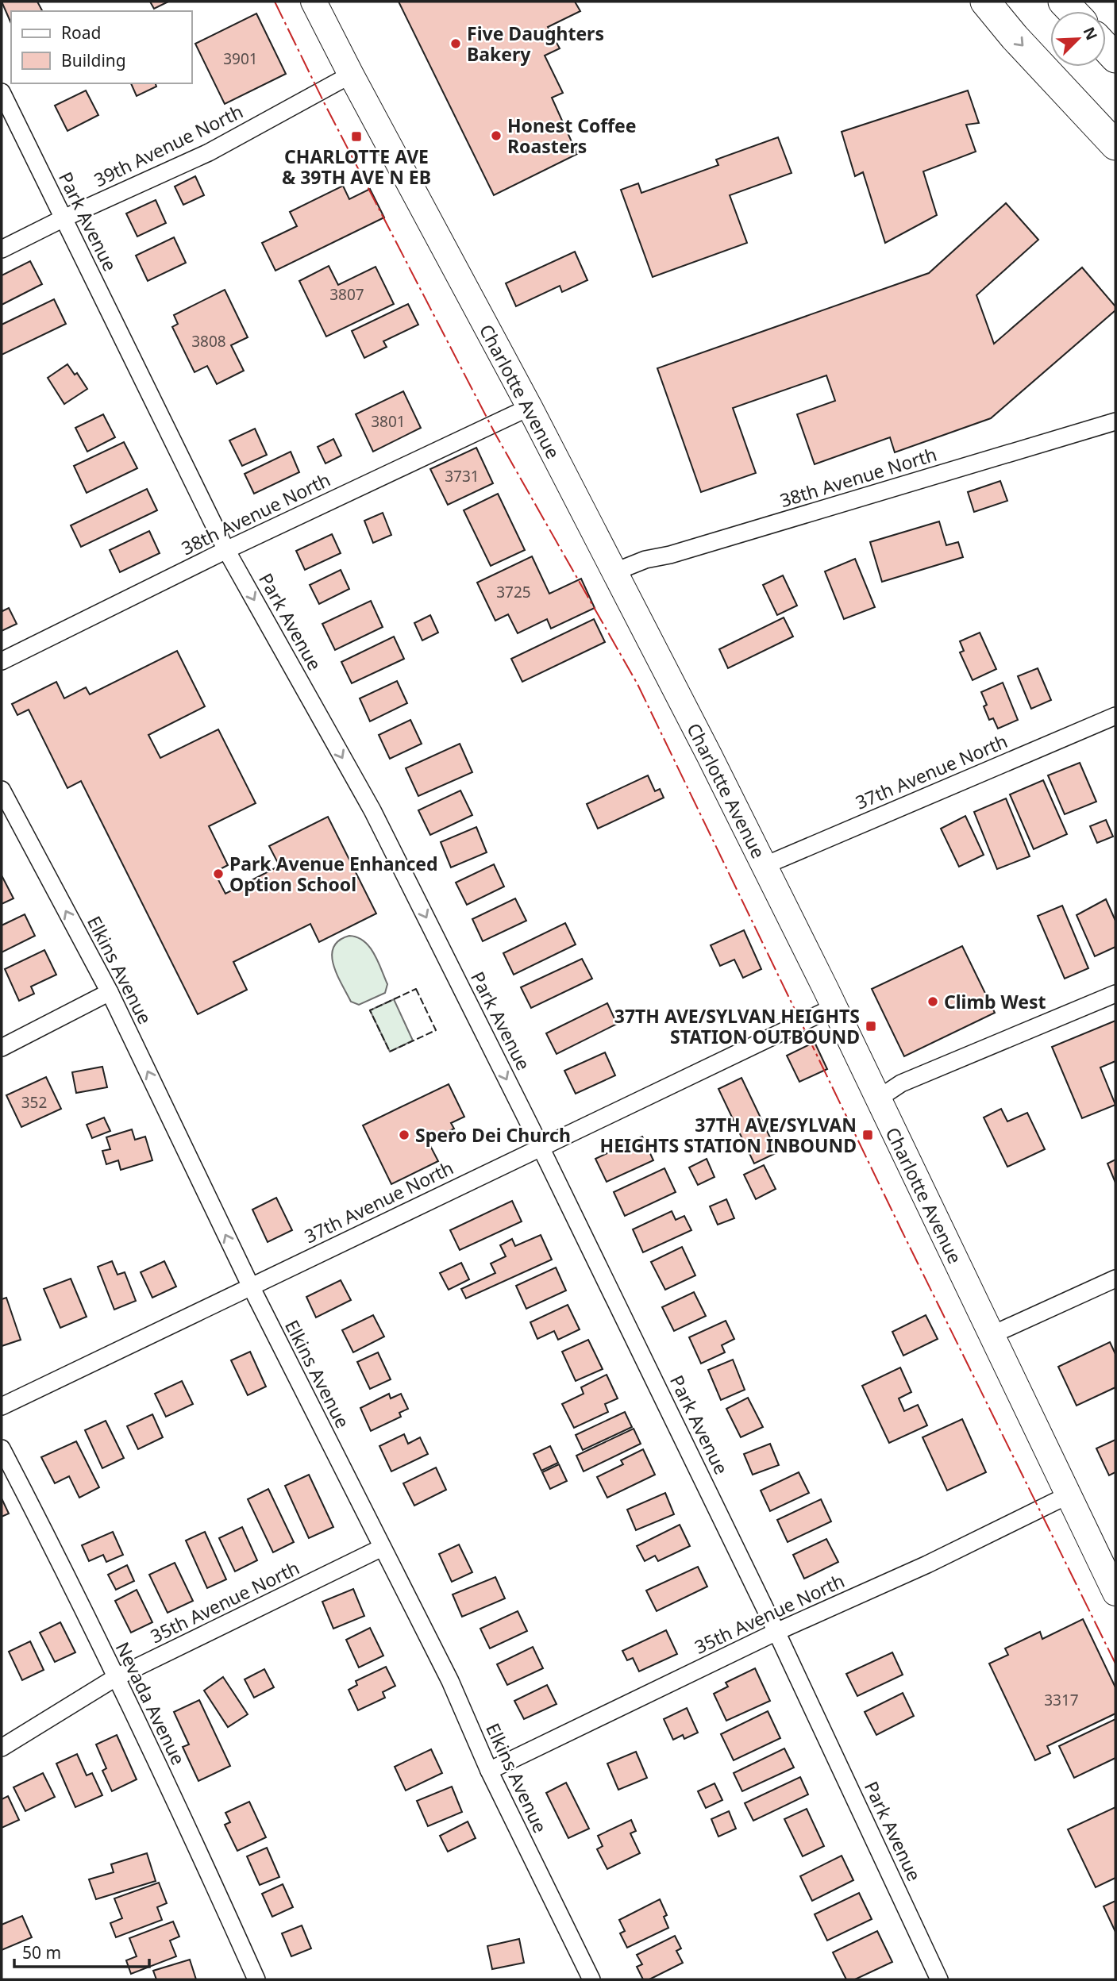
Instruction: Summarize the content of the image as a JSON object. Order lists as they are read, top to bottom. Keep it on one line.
{"streets":{"main road":["Charlotte Avenue"],"street":["39th Avenue North","Park Avenue","38th Avenue North","37th Avenue North","Elkins Avenue","35th Avenue North","Nevada Avenue"]},"crossings":[["39th Avenue North","Park Avenue"],["39th Avenue North","Charlotte Avenue"],["Park Avenue","38th Avenue North"],["Park Avenue","37th Avenue North"],["Park Avenue","35th Avenue North"],["Charlotte Avenue","38th Avenue North"],["Charlotte Avenue","37th Avenue North"],["Charlotte Avenue","35th Avenue North"],["37th Avenue North","Elkins Avenue"],["Elkins Avenue","35th Avenue North"],["35th Avenue North","Nevada Avenue"]],"one_way":["Elkins Avenue"],"places":{"other":["Five Daughters Bakery","Honest Coffee Roasters","Park Avenue Enhanced Option School","Climb West","Spero Dei Church"],"transit":["CHARLOTTE AVE & 39TH AVE N EB","37TH AVE/SYLVAN HEIGHTS STATION OUTBOUND","37TH AVE/SYLVAN HEIGHTS STATION INBOUND"]},"house_numbers":["3901","3807","3808","3801","3731","3725","352","3317"],"legend":["Road","Building"],"scale_bar":"50 m","north":"top right"}
